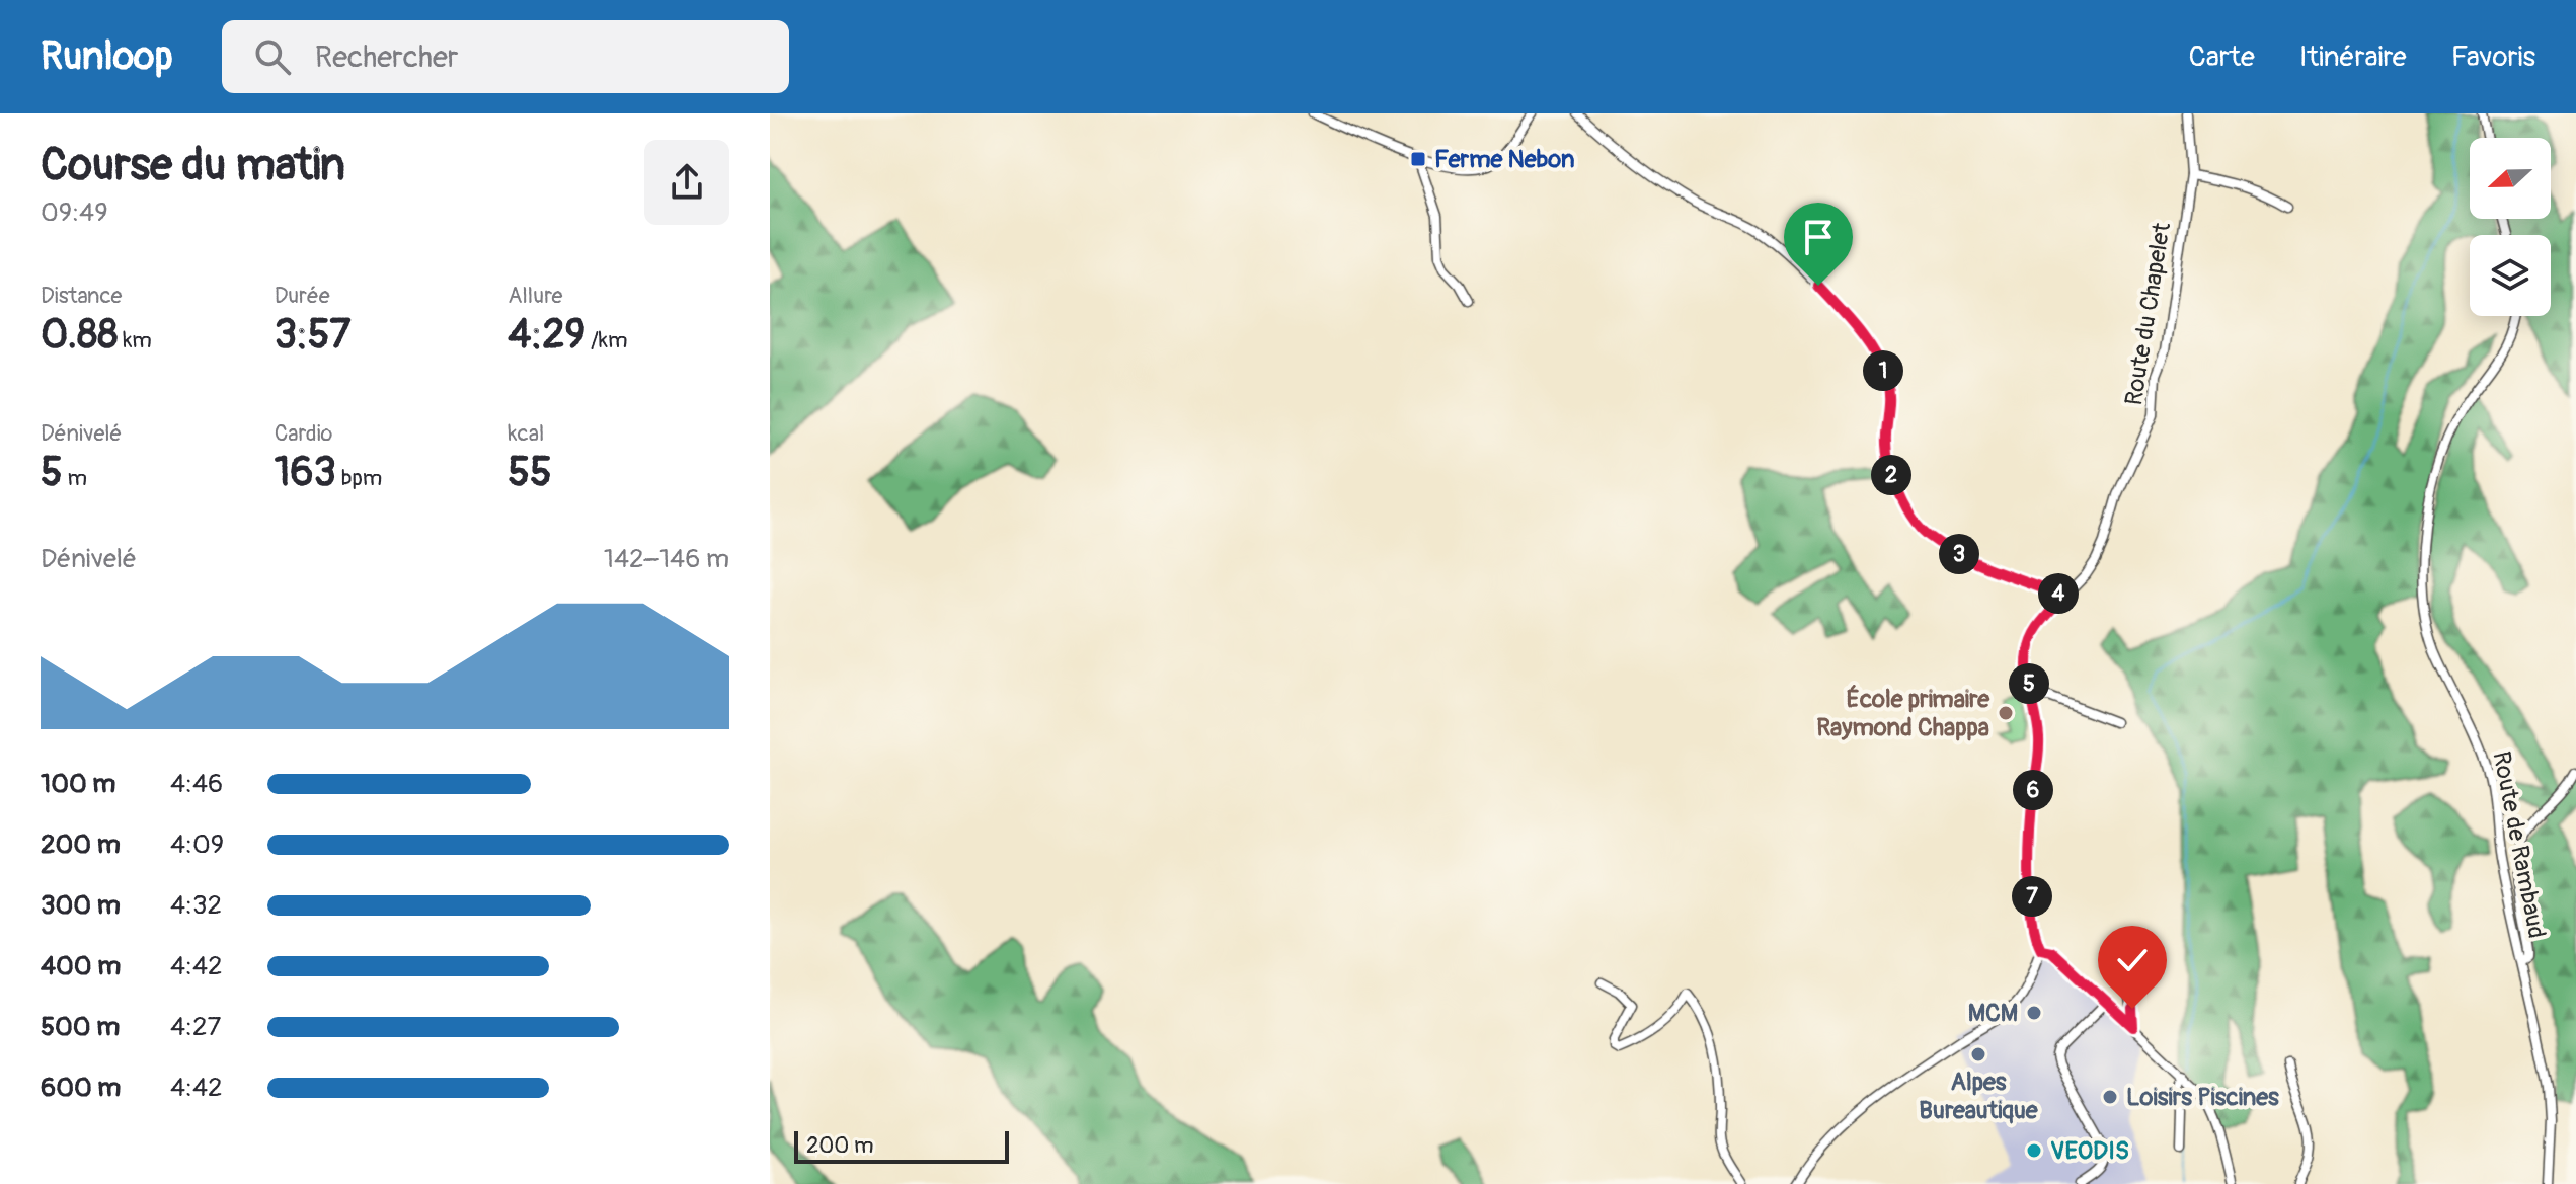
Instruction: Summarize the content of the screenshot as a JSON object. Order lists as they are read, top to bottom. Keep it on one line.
{"streets":{"street":["Route du Chapelet","Route de Rambaud"]},"places":{"transit":["Ferme Nebon"],"other":["École primaire Raymond Chappa","MCM","Alpes Bureautique","Loisirs Piscines","VEODIS"]},"scale_bar":"200 m","north":"left","page":{"header":"Runloop","search":"Rechercher","nav":["Carte","Itinéraire","Favoris"],"heading":["Course du matin","09:49"],"stats":[["Distance","0.88 km"],["Durée","3:57"],["Allure","4:29 /km"],["Dénivelé","5 m"],["Cardio","163 bpm"],["kcal","55"]],"pins":["1","2","3","4","5","6","7"],"chart":["Dénivelé","142–146 m"],"list":[{"name":"100 m","note":"4:46"},{"name":"200 m","note":"4:09"},{"name":"300 m","note":"4:32"},{"name":"400 m","note":"4:42"},{"name":"500 m","note":"4:27"},{"name":"600 m","note":"4:42"}],"scale":"200 m"}}
